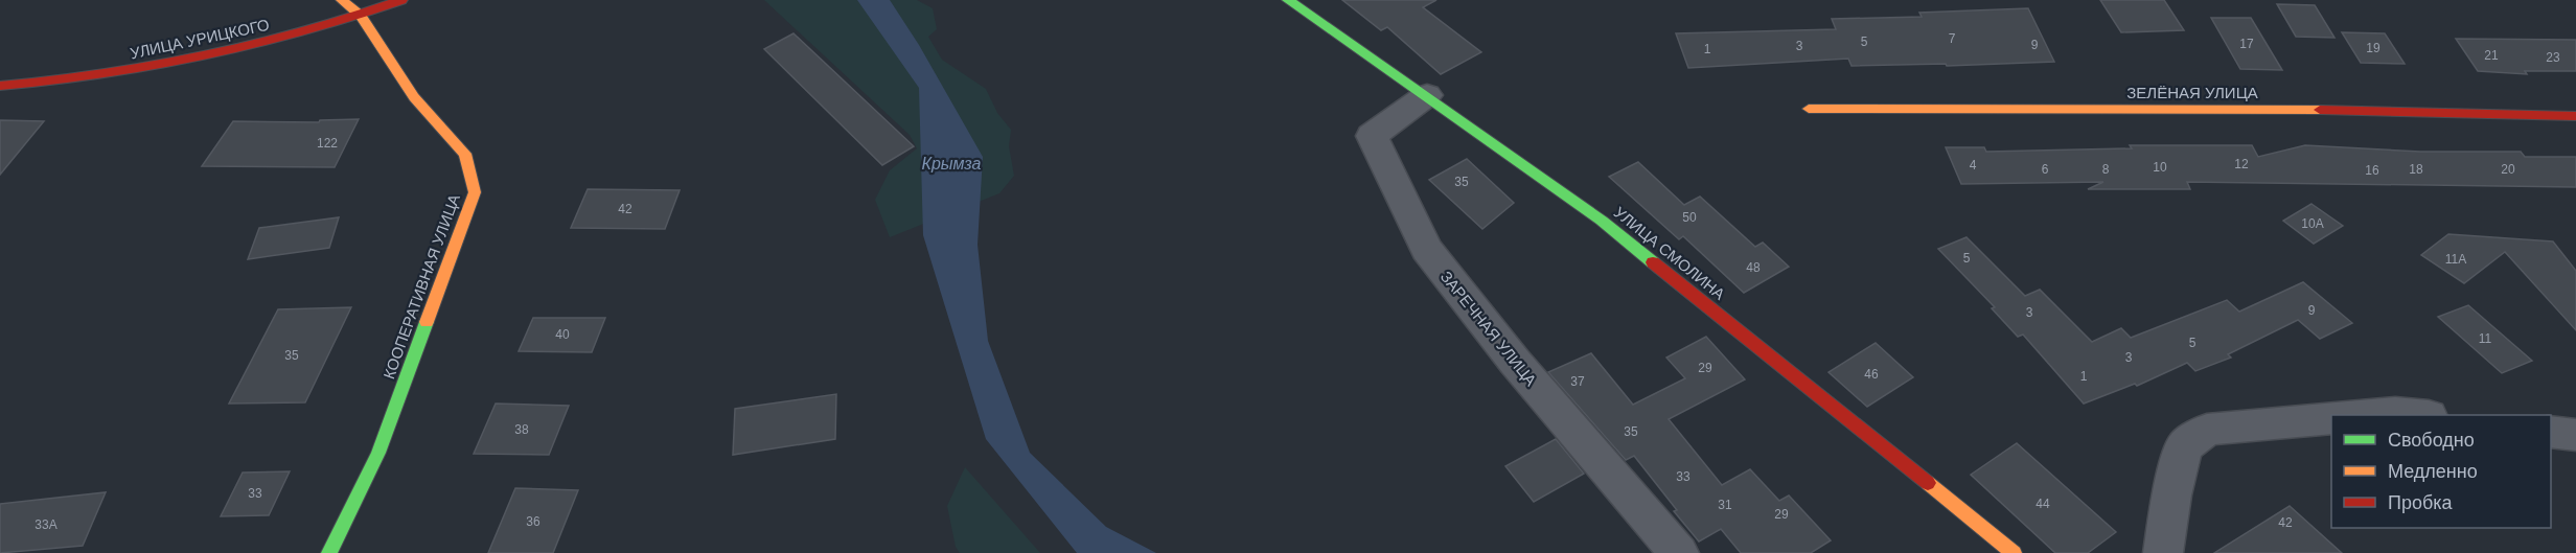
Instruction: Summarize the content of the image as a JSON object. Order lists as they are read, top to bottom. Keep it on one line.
{"streets":{"street":["УЛИЦА УРИЦКОГО","ЗЕЛЁНАЯ УЛИЦА","УЛИЦА СМОЛИНА","КООПЕРАТИВНАЯ УЛИЦА","ЗАРЕЧНАЯ УЛИЦА"]},"crossings":[["УЛИЦА УРИЦКОГО","КООПЕРАТИВНАЯ УЛИЦА"],["УЛИЦА СМОЛИНА","ЗАРЕЧНАЯ УЛИЦА"]],"water":["Крымза"],"house_numbers":["7","5","17","9","3","19","1","21","23","122","12","4","10","6","8","18","20","16","35","42","50","10А","5","11А","48","9","3","40","11","5","35","3","29","46","1","37","38","35","33","33","44","31","29","36","42","33А"],"legend":["Свободно","Медленно","Пробка"]}
